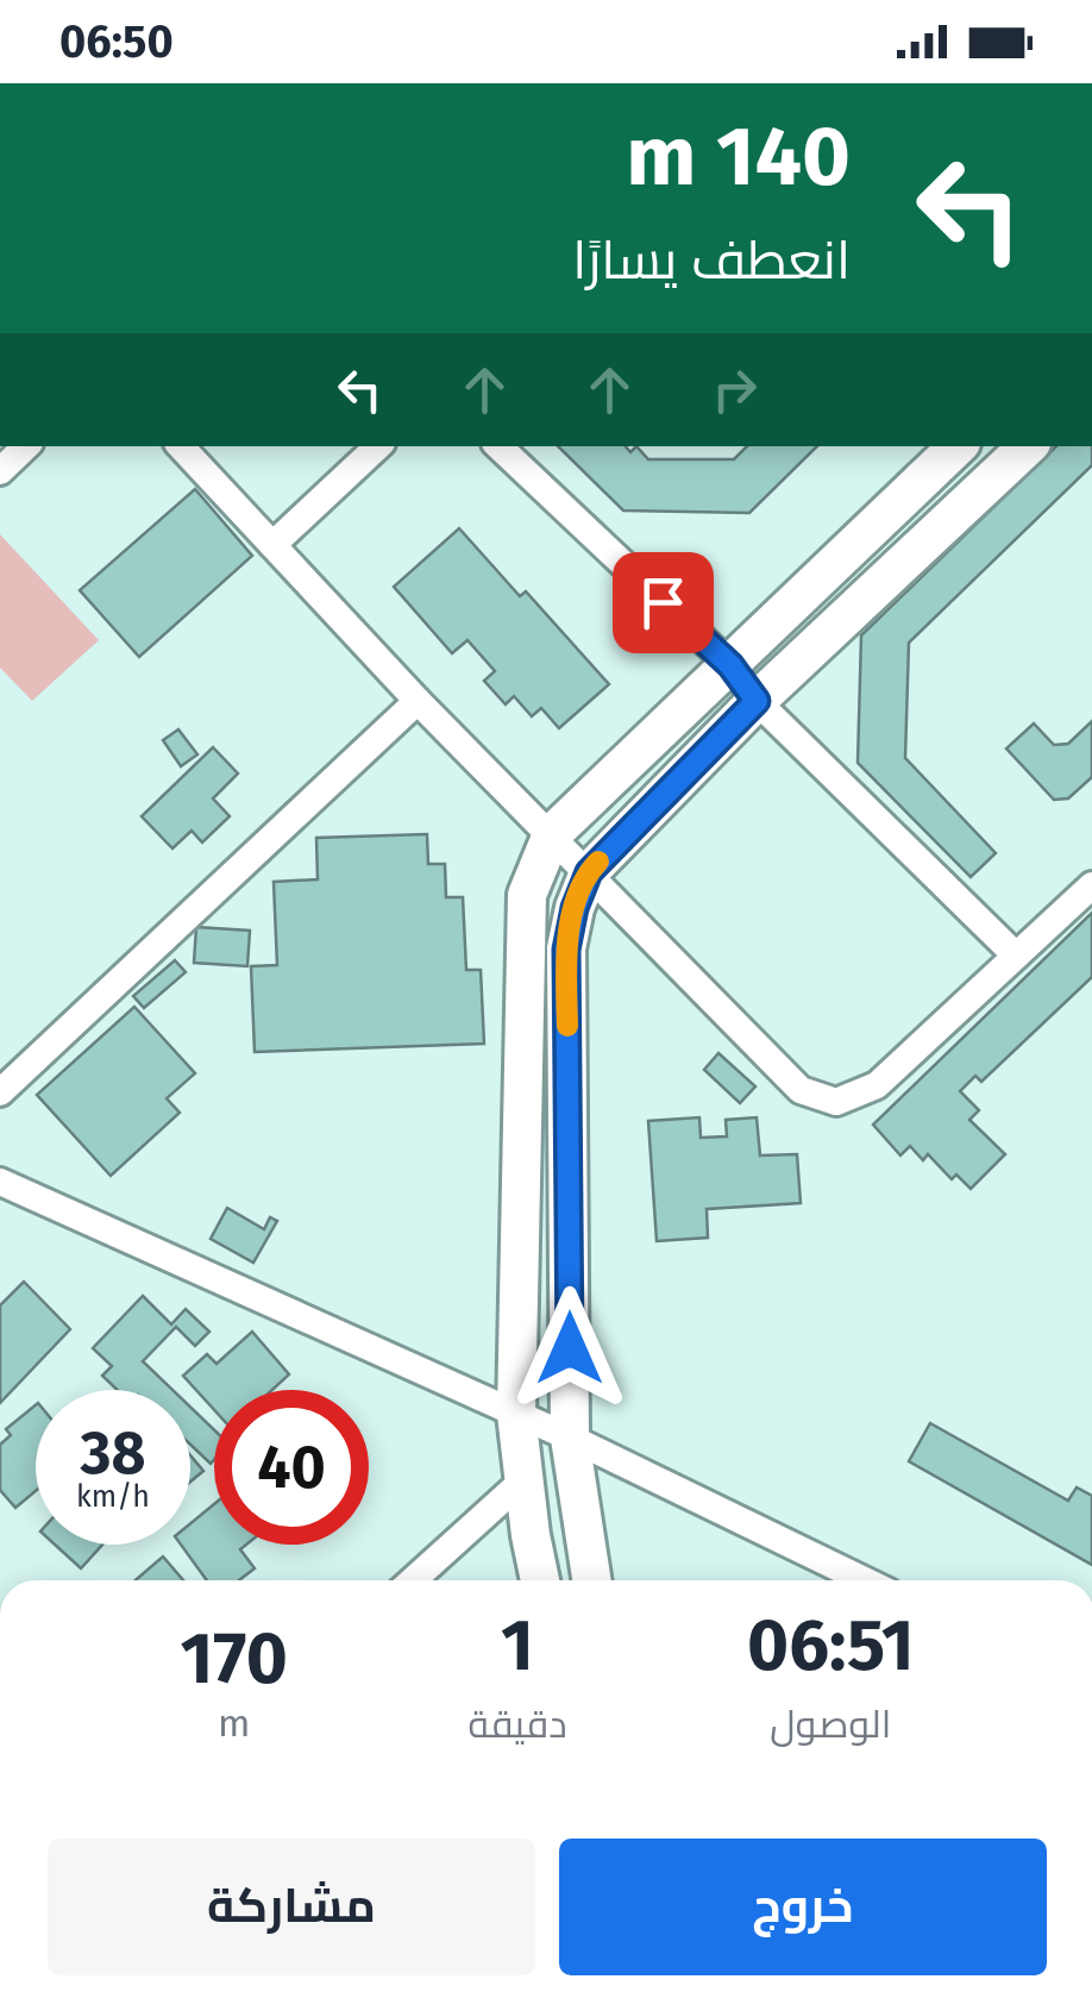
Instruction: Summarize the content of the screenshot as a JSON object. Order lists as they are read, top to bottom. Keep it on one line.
{"page":{"status":"06:50","turn":["140 m","انعطف يسارًا"],"speed":"38 km/h","limit":"40","eta":["06:51","الوصول","1","دقيقة","170","m"],"buttons":["خروج","مشاركة"]}}
